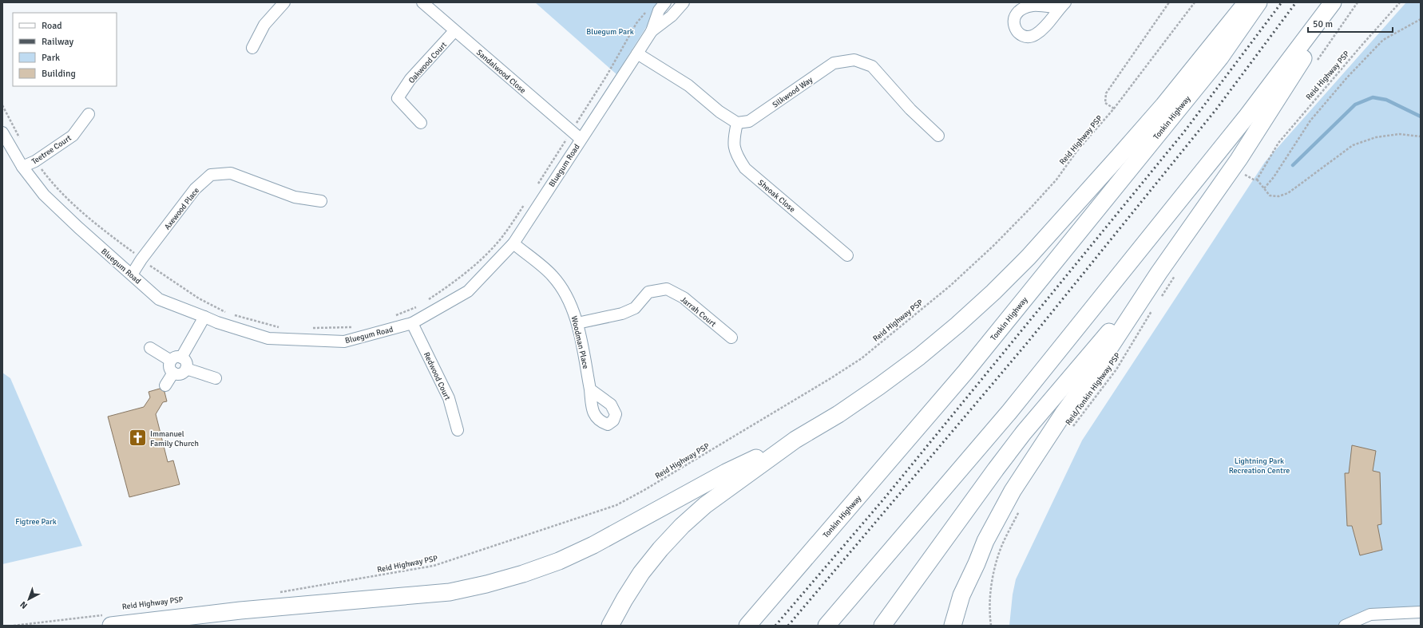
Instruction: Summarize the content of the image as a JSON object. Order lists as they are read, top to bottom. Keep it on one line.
{"streets":{"highway":["Tonkin Highway"],"street":["Oakwood Court","Sandalwood Close","Silkwood Way","Teetree Court","Bluegum Road","Sheoak Close","Axewood Place","Jarrah Court","Woodman Place","Redwood Court"],"path":["Reid Highway PSP","Reid/Tonkin Highway PSP"]},"crossings":[["Oakwood Court","Sandalwood Close"],["Sandalwood Close","Bluegum Road"],["Silkwood Way","Sheoak Close"],["Teetree Court","Bluegum Road"],["Bluegum Road","Axewood Place"],["Bluegum Road","Woodman Place"],["Bluegum Road","Redwood Court"],["Jarrah Court","Woodman Place"]],"parks":["Bluegum Park","Lightning Park Recreation Centre","Figtree Park"],"places":{"church":["Immanuel Family Church"]},"legend":["Road","Railway","Park","Building"],"scale_bar":"50 m","north":"bottom left"}
